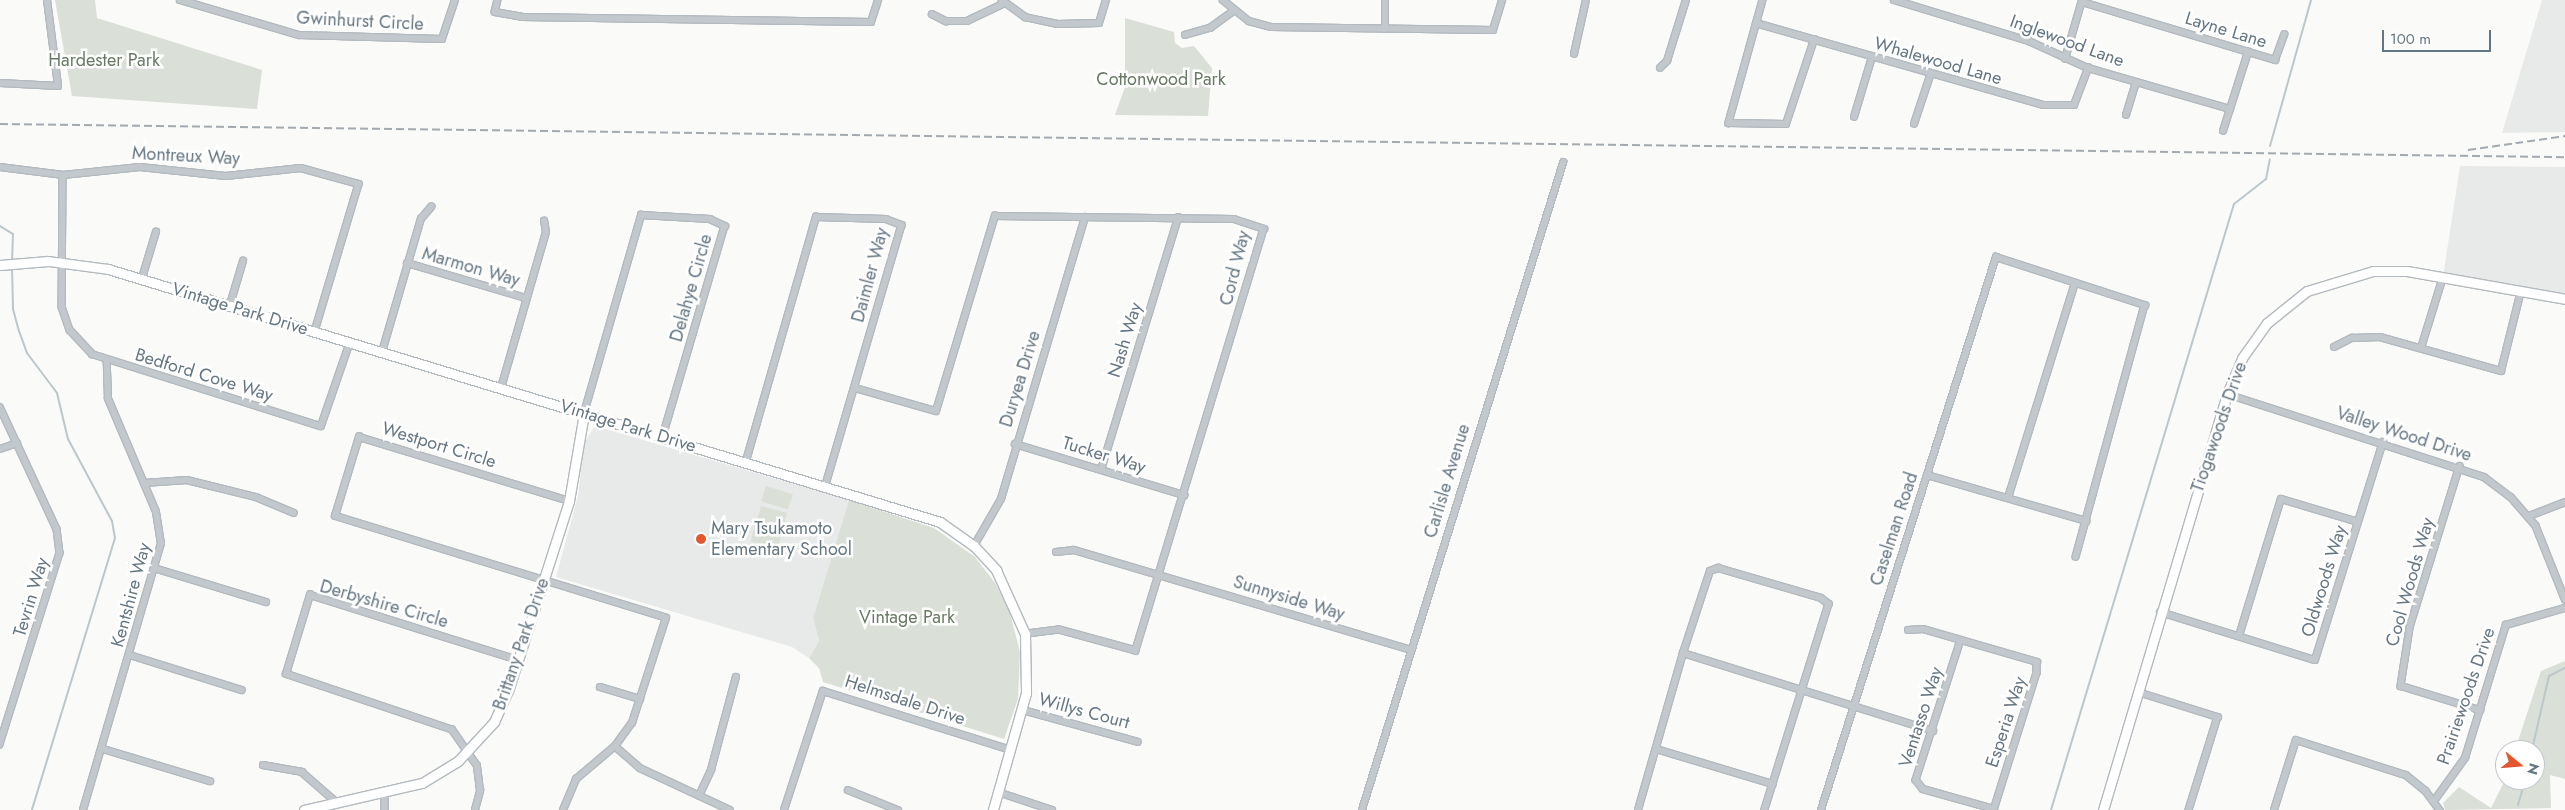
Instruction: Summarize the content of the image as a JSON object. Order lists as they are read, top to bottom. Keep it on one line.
{"streets":{"street":["Gwinhurst Circle","Layne Lane","Inglewood Lane","Whalewood Lane","Montreux Way","Marmon Way","Cord Way","Daimler Way","Delahye Circle","Vintage Park Drive","Nash Way","Bedford Cove Way","Duryea Drive","Tiogawoods Drive","Valley Wood Drive","Westport Circle","Tucker Way","Carlisle Avenue","Caselman Road","Oldwoods Way","Cool Woods Way","Kentshire Way","Tevrin Way","Sunnyside Way","Derbyshire Circle","Brittany Park Drive","Prairiewoods Drive","Helmsdale Drive","Willys Court","Ventasso Way","Esperia Way"]},"crossings":[["Inglewood Lane","Whalewood Lane"],["Montreux Way","Vintage Park Drive"],["Montreux Way","Bedford Cove Way"],["Marmon Way","Vintage Park Drive"],["Cord Way","Daimler Way"],["Cord Way","Vintage Park Drive"],["Cord Way","Nash Way"],["Cord Way","Duryea Drive"],["Cord Way","Tucker Way"],["Cord Way","Sunnyside Way"],["Daimler Way","Vintage Park Drive"],["Delahye Circle","Vintage Park Drive"],["Delahye Circle","Brittany Park Drive"],["Vintage Park Drive","Bedford Cove Way"],["Vintage Park Drive","Duryea Drive"],["Vintage Park Drive","Brittany Park Drive"],["Vintage Park Drive","Helmsdale Drive"],["Vintage Park Drive","Willys Court"],["Nash Way","Tucker Way"],["Bedford Cove Way","Kentshire Way"],["Duryea Drive","Tucker Way"],["Tiogawoods Drive","Valley Wood Drive"],["Tiogawoods Drive","Oldwoods Way"],["Valley Wood Drive","Oldwoods Way"],["Valley Wood Drive","Cool Woods Way"],["Westport Circle","Brittany Park Drive"],["Carlisle Avenue","Sunnyside Way"],["Cool Woods Way","Prairiewoods Drive"],["Derbyshire Circle","Brittany Park Drive"],["Ventasso Way","Esperia Way"]],"parks":["Hardester Park","Cottonwood Park","Vintage Park"],"places":["Mary Tsukamoto Elementary School"],"scale_bar":"100 m","north":"right"}
